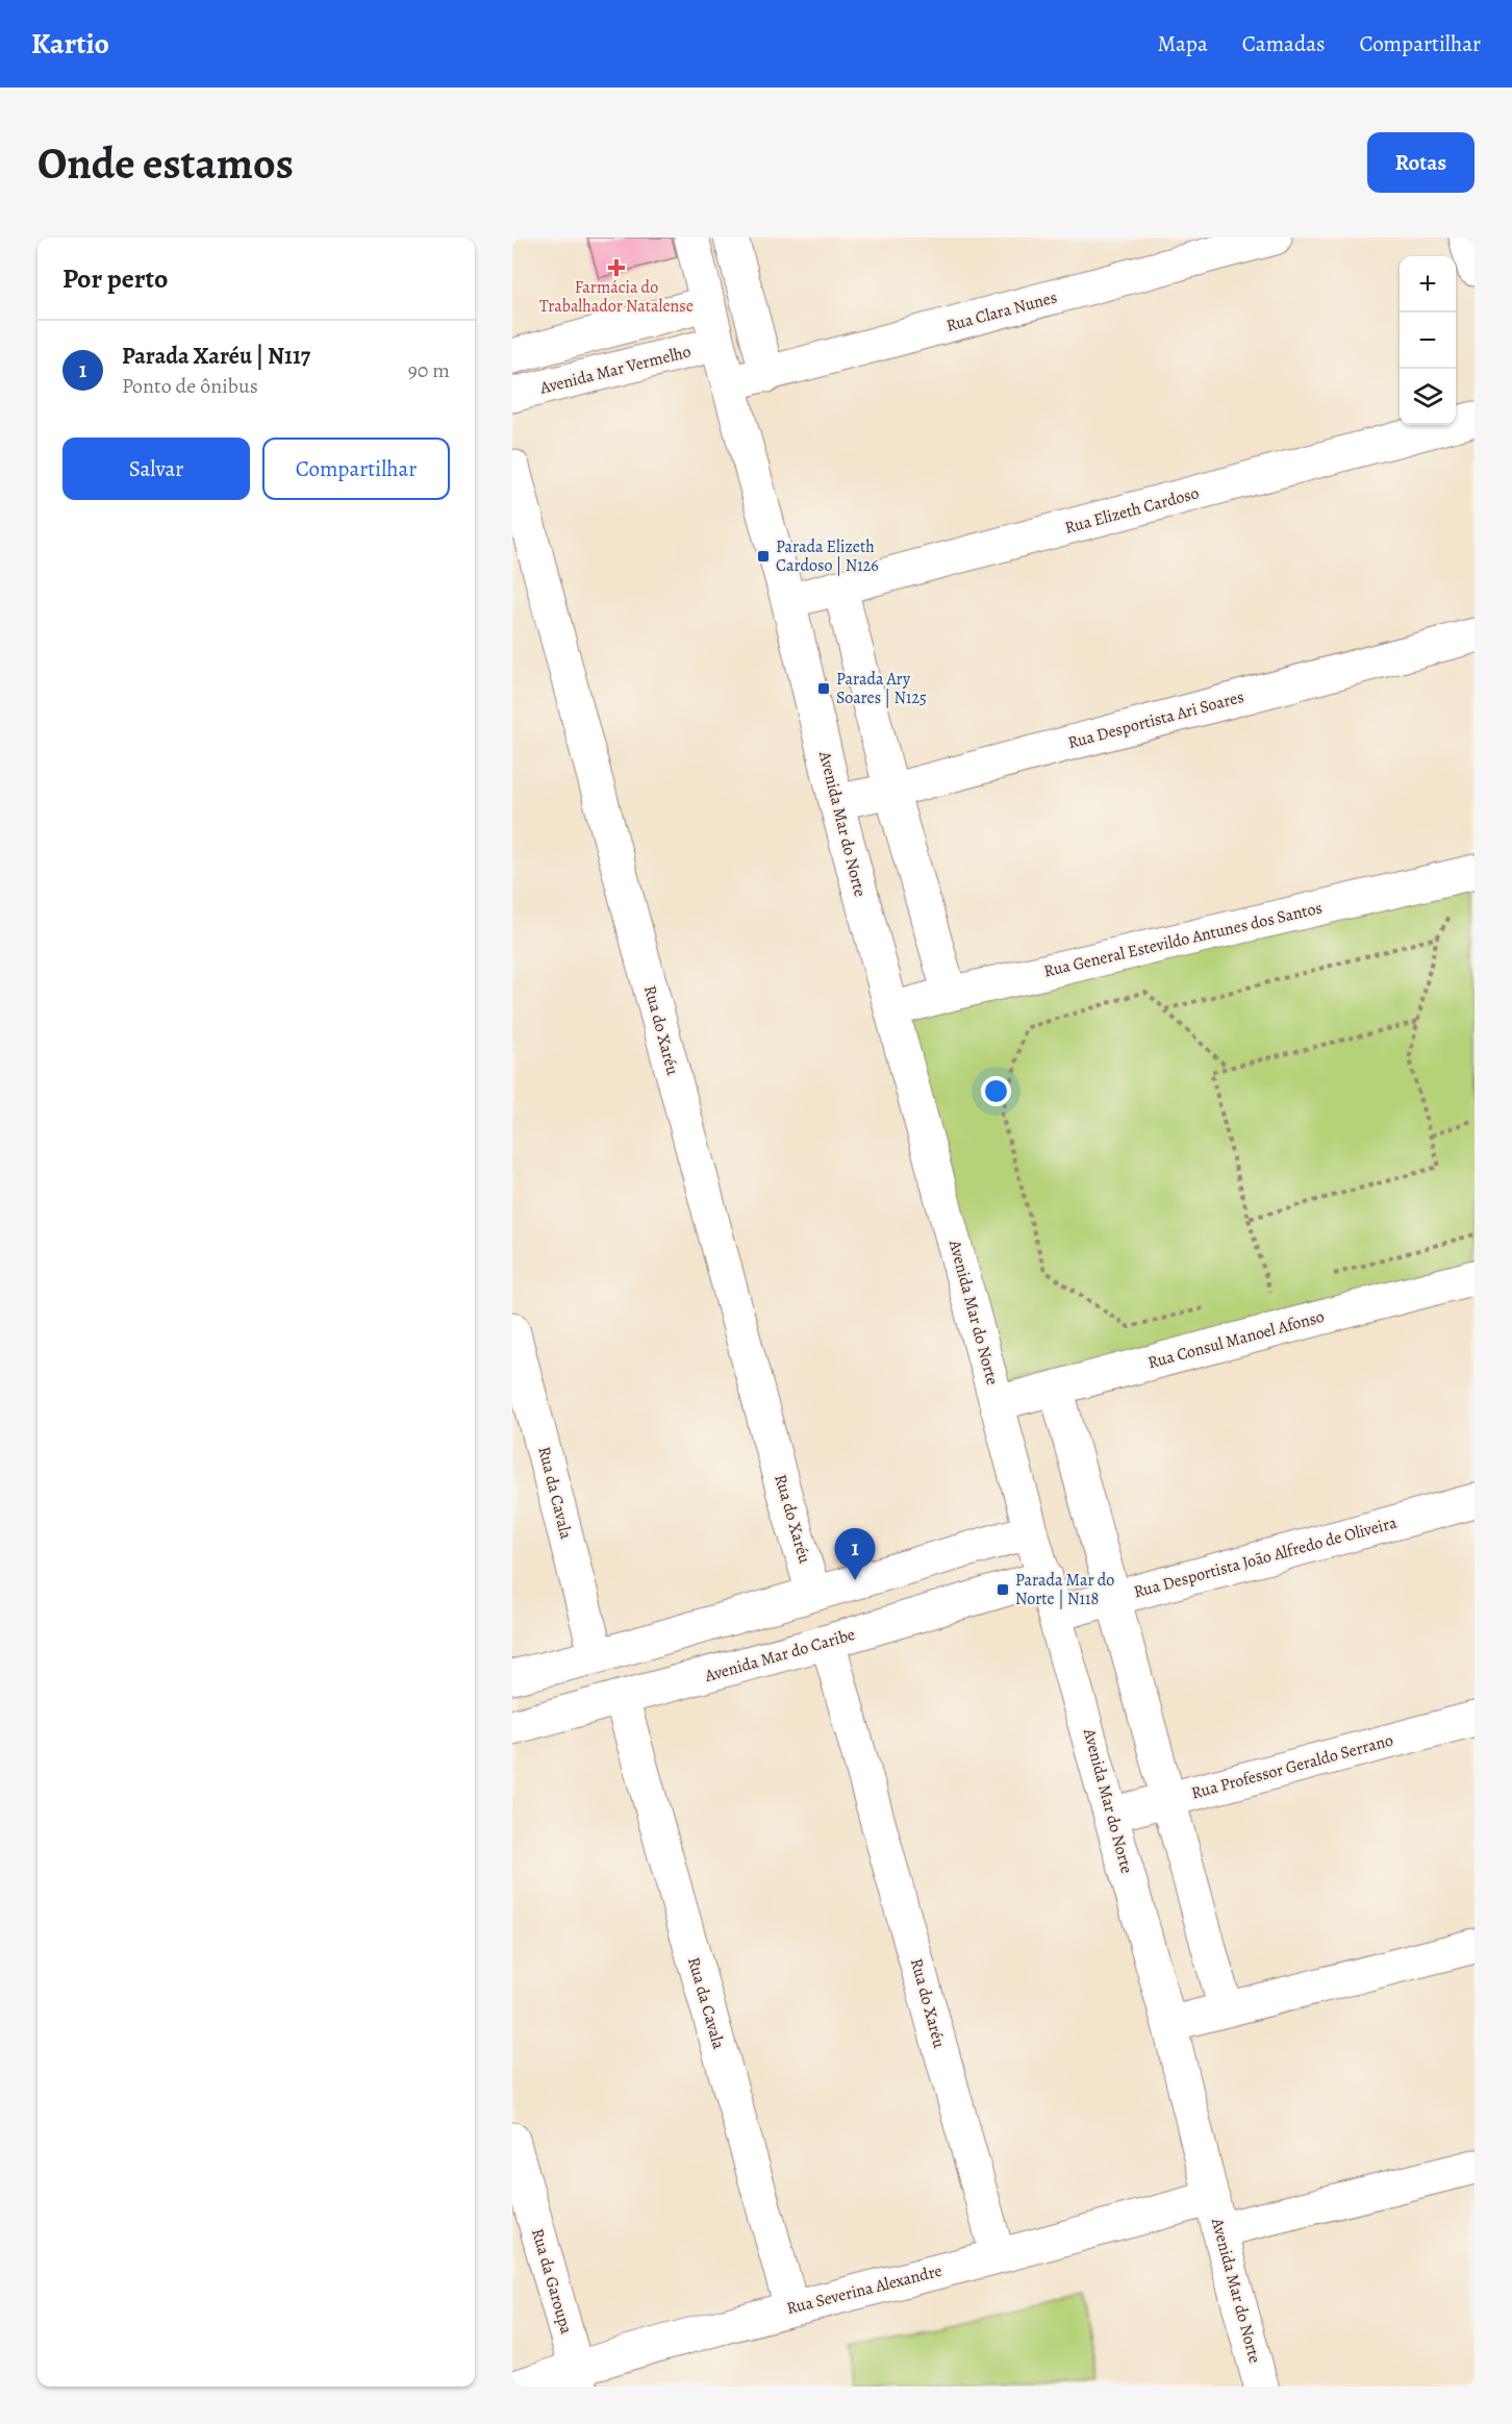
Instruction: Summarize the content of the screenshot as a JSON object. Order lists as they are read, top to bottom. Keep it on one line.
{"streets":{"street":["Rua Clara Nunes","Avenida Mar Vermelho","Rua Elizeth Cardoso","Rua Desportista Ari Soares","Avenida Mar do Norte","Rua General Estevildo Antunes dos Santos","Rua do Xaréu","Rua Consul Manoel Afonso","Rua da Cavala","Rua Desportista João Alfredo de Oliveira","Avenida Mar do Caribe","Rua Professor Geraldo Serrano","Rua da Garoupa","Rua Severina Alexandre"]},"crossings":[["Rua Clara Nunes","Avenida Mar do Norte"],["Avenida Mar Vermelho","Avenida Mar do Norte"],["Rua Elizeth Cardoso","Avenida Mar do Norte"],["Rua Desportista Ari Soares","Avenida Mar do Norte"],["Avenida Mar do Norte","Rua General Estevildo Antunes dos Santos"],["Avenida Mar do Norte","Rua Consul Manoel Afonso"],["Avenida Mar do Norte","Rua Desportista João Alfredo de Oliveira"],["Avenida Mar do Norte","Avenida Mar do Caribe"],["Avenida Mar do Norte","Rua Professor Geraldo Serrano"],["Avenida Mar do Norte","Rua Severina Alexandre"],["Rua do Xaréu","Avenida Mar do Caribe"],["Rua do Xaréu","Rua Severina Alexandre"],["Rua da Cavala","Avenida Mar do Caribe"],["Rua da Cavala","Rua Severina Alexandre"],["Rua da Garoupa","Rua Severina Alexandre"]],"places":{"health":["Farmácia do Trabalhador Natalense"],"transit":["Parada Elizeth Cardoso | N126","Parada Ary Soares | N125","Parada Mar do Norte | N118"]},"page":{"header":"Kartio","nav":["Mapa","Camadas","Compartilhar"],"buttons":["Rotas",["Salvar","Compartilhar"]],"title":"Onde estamos","heading":"Por perto","map_buttons":["+","−"],"list":[{"mark":"1","name":"Parada Xaréu | N117","note":"Ponto de ônibus","value":"90 m"}],"pins":"1"}}
